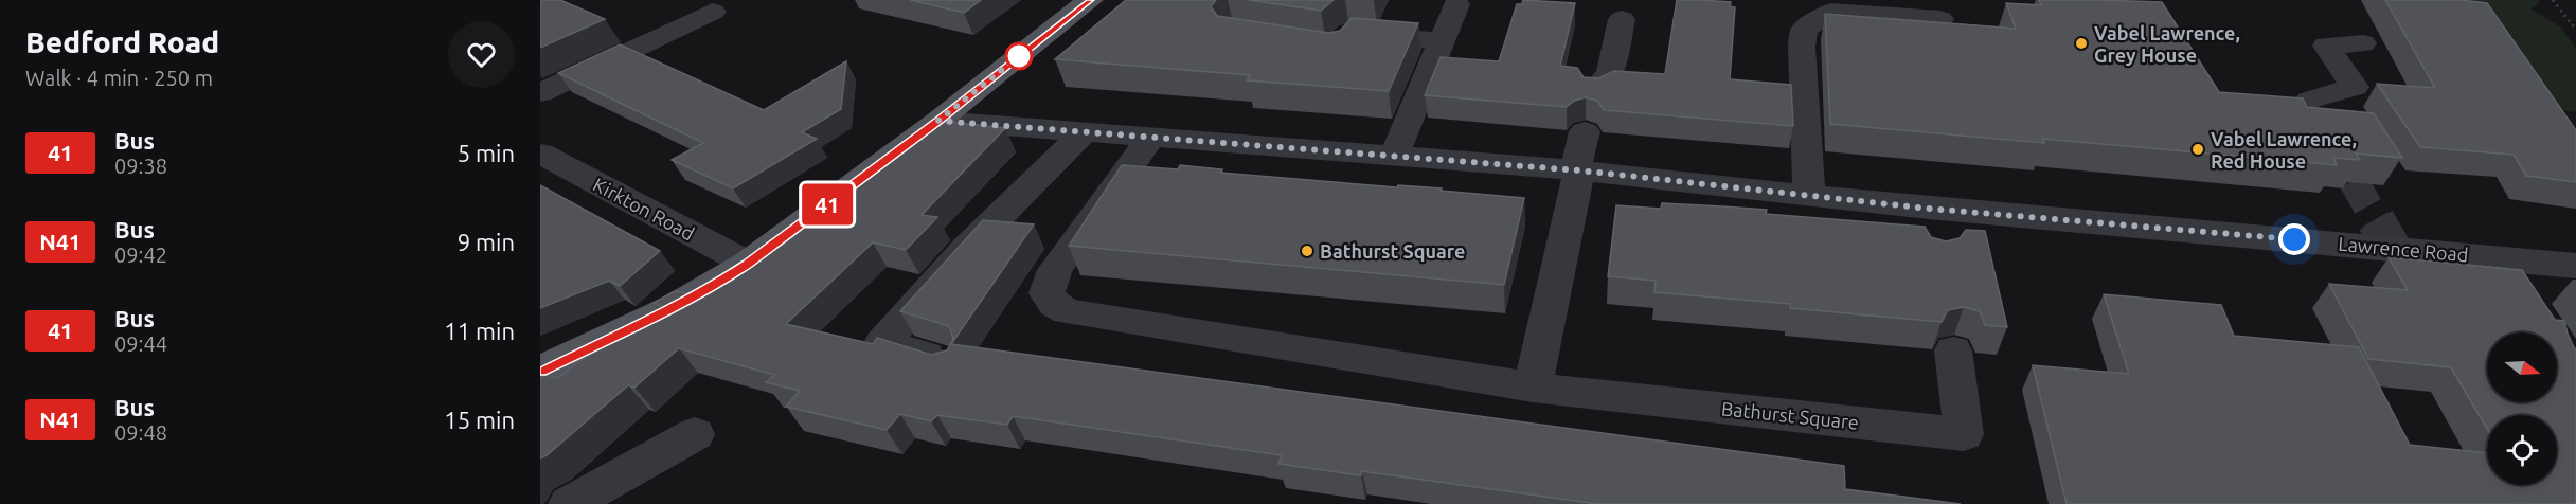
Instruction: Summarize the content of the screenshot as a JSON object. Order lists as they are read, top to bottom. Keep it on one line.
{"streets":{"street":["Kirkton Road","Lawrence Road","Bathurst Square"]},"crossings":[["Lawrence Road","Bathurst Square"]],"places":["Vabel Lawrence, Grey House","Vabel Lawrence, Red House","Bathurst Square"],"lines":["bus line 41"],"north":"right","page":{"heading":["Bedford Road","Walk · 4 min · 250 m"],"on_map":"41","list":[{"mark":"41","name":"Bus","note":"09:38","value":"5 min"},{"mark":"N41","name":"Bus","note":"09:42","value":"9 min"},{"mark":"41","name":"Bus","note":"09:44","value":"11 min"},{"mark":"N41","name":"Bus","note":"09:48","value":"15 min"}]}}
